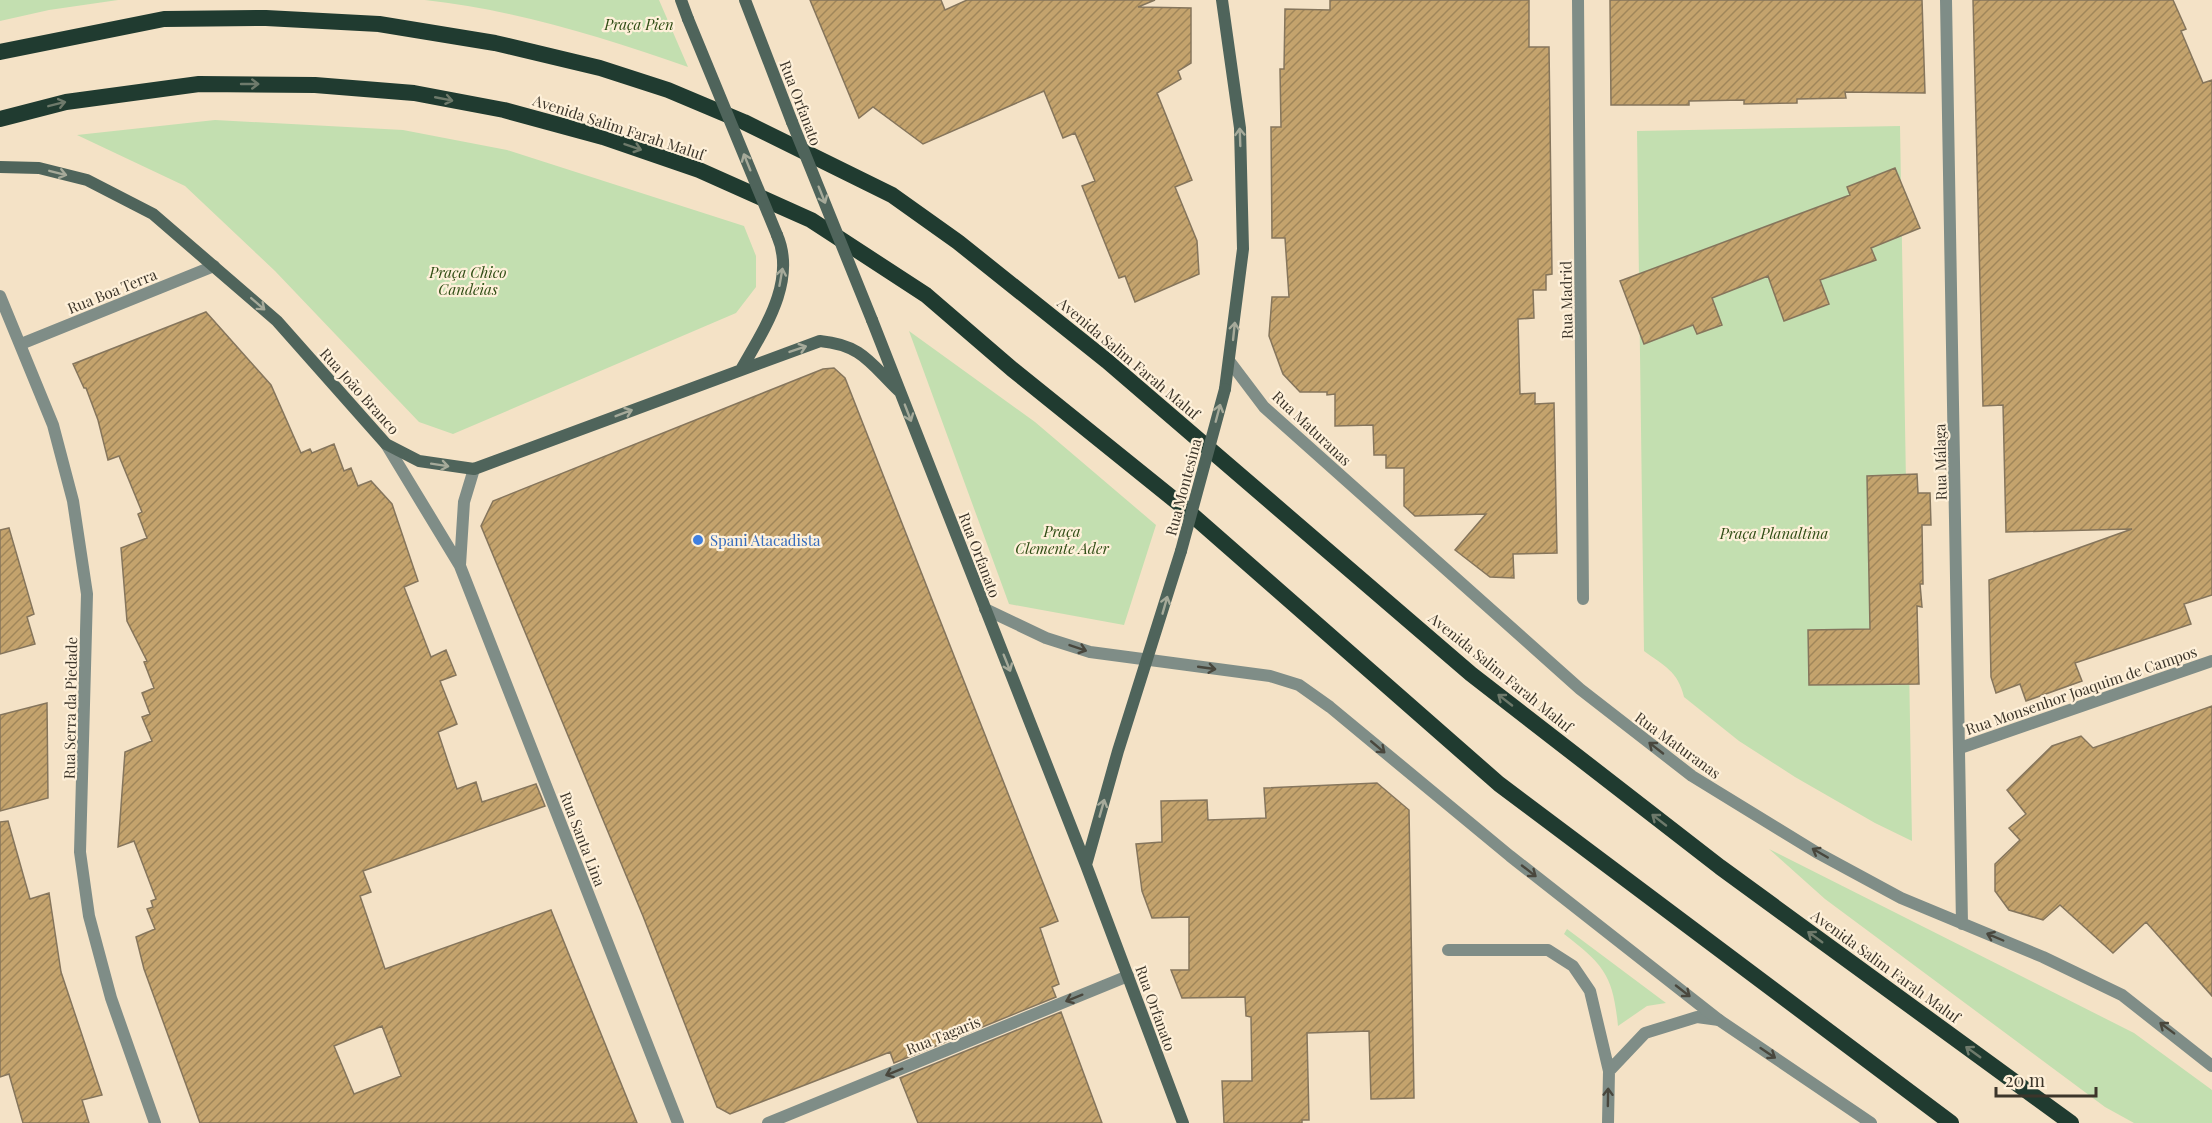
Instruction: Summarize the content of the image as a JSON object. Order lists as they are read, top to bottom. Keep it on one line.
{"streets":{"highway":["Avenida Salim Farah Maluf"],"main road":["Rua Orfanato","Rua João Branco","Rua Montesina"],"street":["Rua Boa Terra","Rua Madrid","Rua Maturanas","Rua Málaga","Rua Monsenhor Joaquim de Campos","Rua Serra da Piedade","Rua Santa Lina","Rua Tagaris"]},"crossings":[["Rua Orfanato","Rua João Branco"],["Rua Orfanato","Rua Montesina"],["Rua Orfanato","Rua Tagaris"],["Rua Boa Terra","Rua João Branco"],["Rua Boa Terra","Rua Serra da Piedade"],["Rua João Branco","Rua Santa Lina"],["Rua Maturanas","Rua Málaga"],["Rua Maturanas","Rua Montesina"],["Rua Málaga","Rua Monsenhor Joaquim de Campos"]],"one_way":["Rua João Branco","Rua Maturanas","Rua Montesina","Rua Tagaris"],"parks":["Praça Pien","Praça Chico Candeias","Praça Clemente Ader","Praça Planaltina"],"places":["Spani Atacadista"],"scale_bar":"20 m"}
